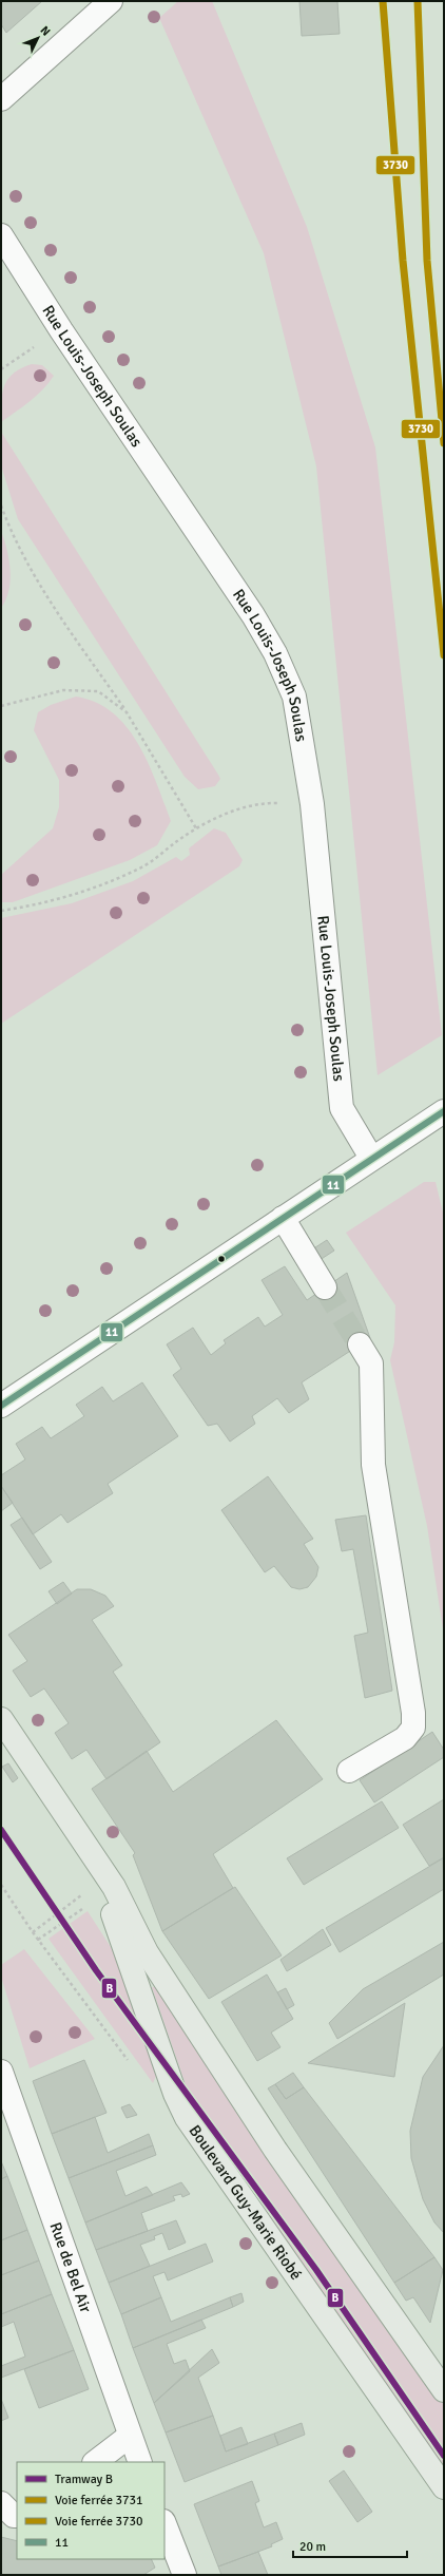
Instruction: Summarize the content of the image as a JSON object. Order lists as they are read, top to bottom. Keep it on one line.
{"streets":{"main road":["Boulevard Guy-Marie Riobé"],"street":["Rue Louis-Joseph Soulas","Rue de Bel Air"]},"lines":["rail line 3731","rail line 3730","transit line 11","tram line B"],"legend":["Tramway B","Voie ferrée 3731","Voie ferrée 3730","11"],"scale_bar":"20 m","north":"top right"}
